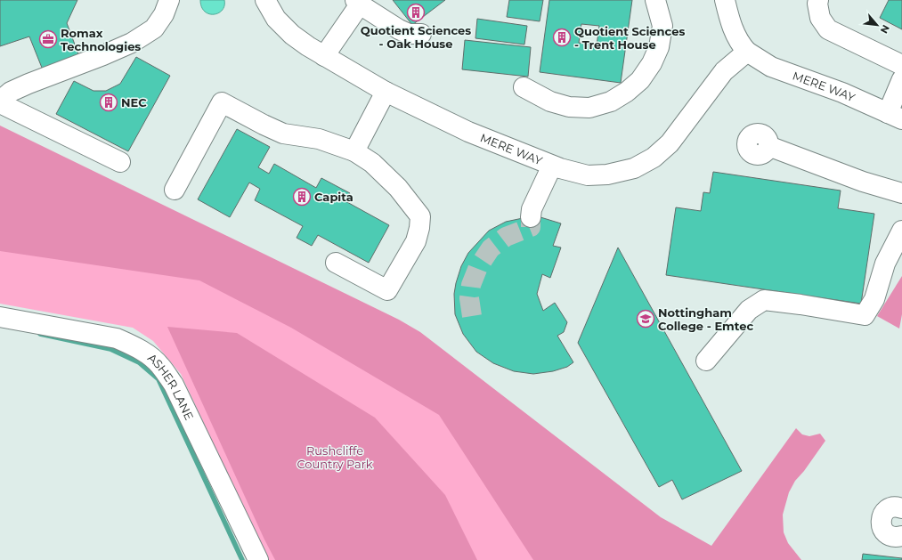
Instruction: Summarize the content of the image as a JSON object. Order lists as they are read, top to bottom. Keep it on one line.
{"streets":{"street":["MERE WAY","ASHER LANE"]},"parks":["Rushcliffe Country Park"],"places":{"building":["Quotient Sciences - Oak House","Quotient Sciences - Trent House","NEC","Capita"],"office":["Romax Technologies"],"school or university":["Nottingham College - Emtec"]},"north":"bottom right"}
